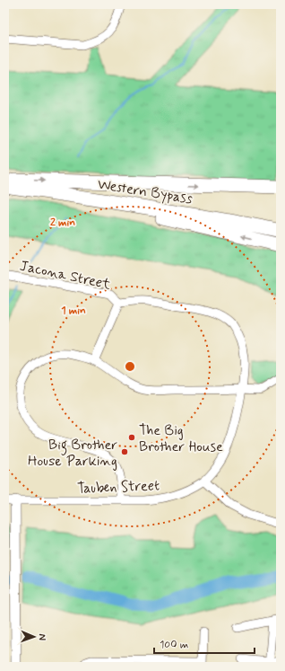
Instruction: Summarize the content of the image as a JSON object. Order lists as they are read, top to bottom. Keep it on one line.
{"streets":{"highway":["Western Bypass"],"street":["Jacona Street","Tauben Street"]},"crossings":[["Jacona Street","Tauben Street"]],"places":["The Big Brother House","Big Brother House Parking"],"scale_bar":"100 m","north":"right","rings":["2 min","1 min"]}
